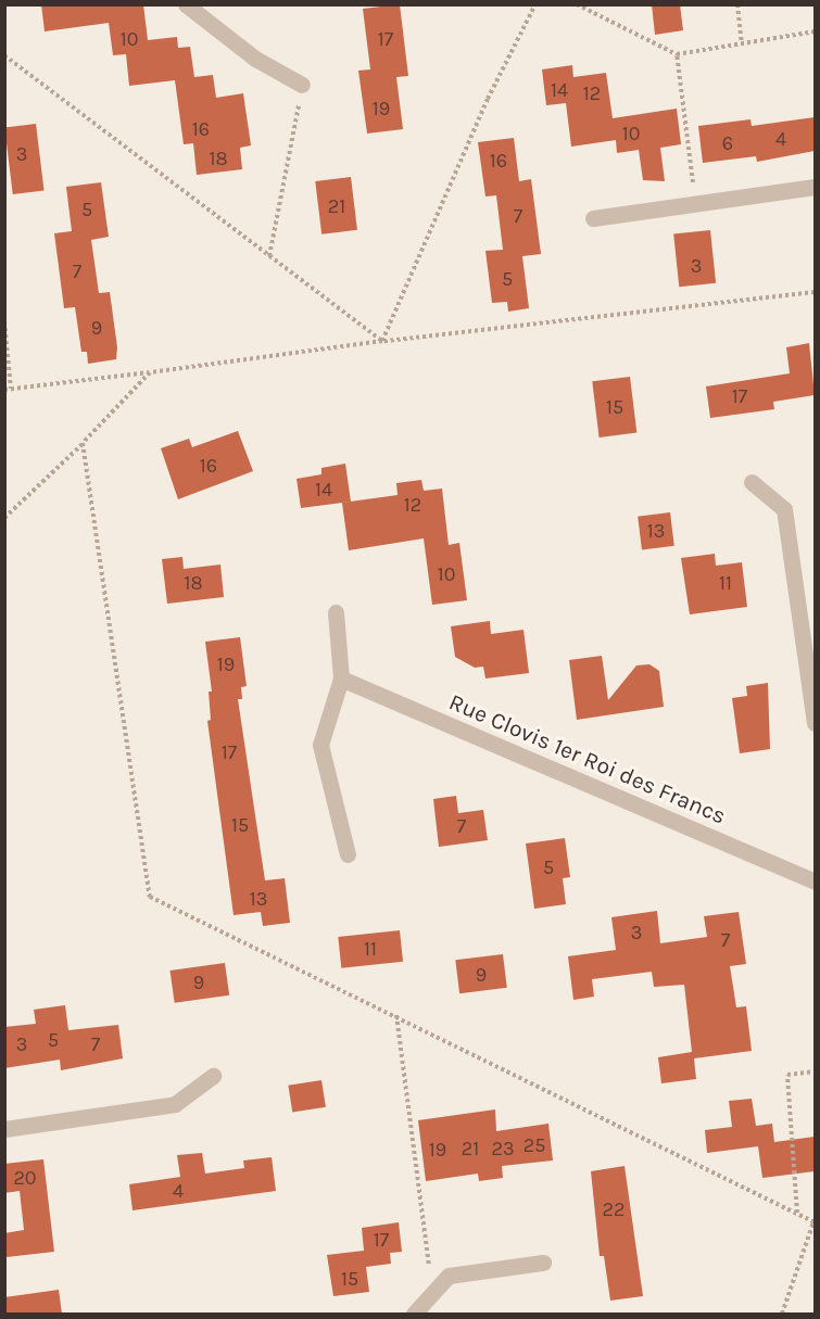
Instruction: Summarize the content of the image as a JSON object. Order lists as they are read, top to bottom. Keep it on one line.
{"streets":{"street":["Rue Clovis 1er Roi des Francs"]},"house_numbers":["10","17","14","12","19","16","10","4","6","3","18","16","21","5","7","3","7","5","9","17","15","16","14","12","13","10","18","11","19","17","15","7","5","13","3","7","11","9","9","5","3","7","25","21","23","19","20","4","22","17","15"]}
